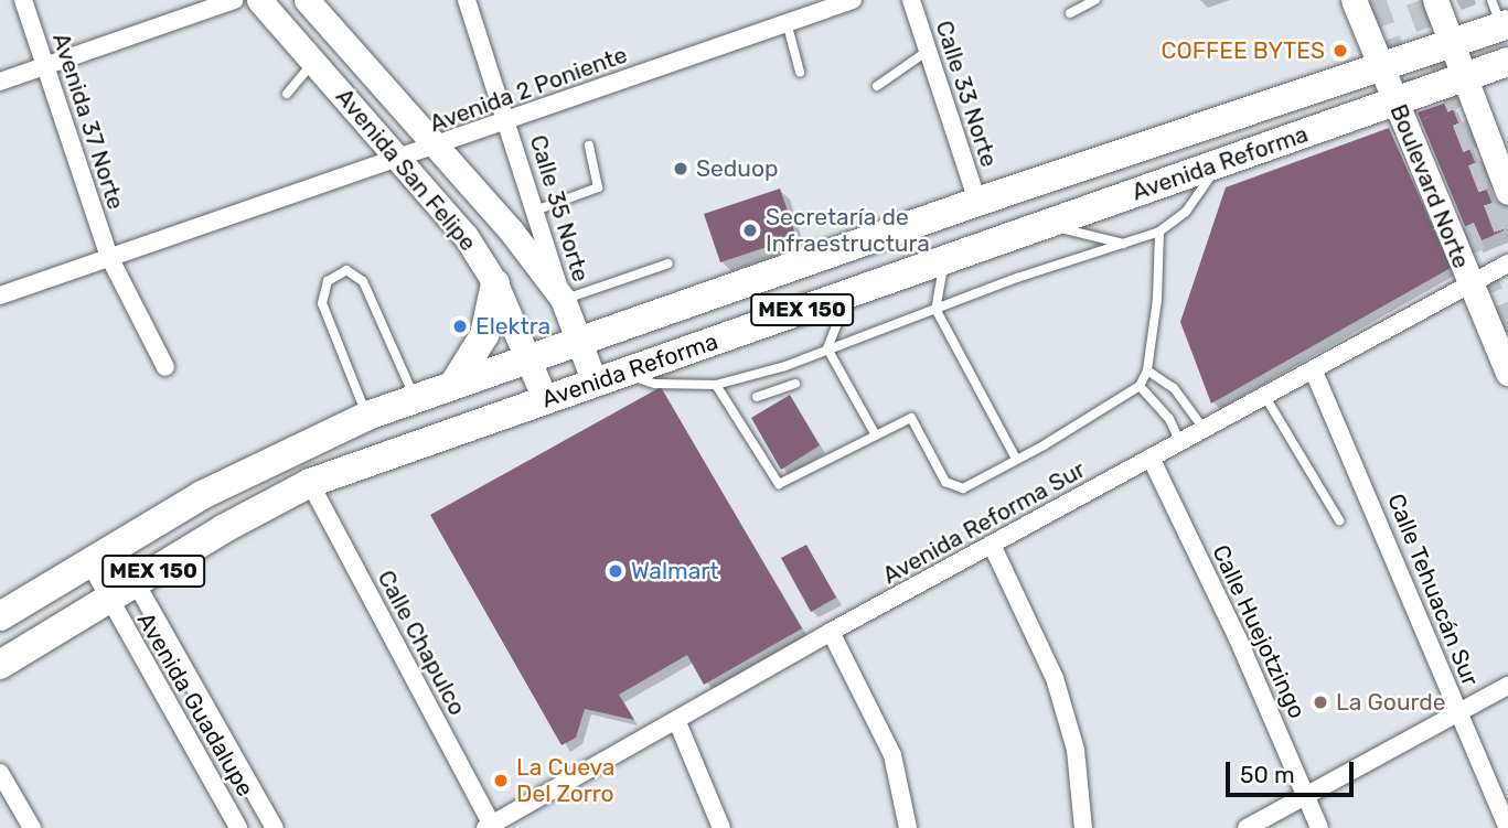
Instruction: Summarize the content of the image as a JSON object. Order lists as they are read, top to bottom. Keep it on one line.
{"streets":{"main road":["Avenida Reforma","Avenida San Felipe","Boulevard Norte","MEX 150"],"street":["Avenida 2 Poniente","Calle 33 Norte","Avenida 37 Norte","Calle 35 Norte","Avenida Reforma Sur","Calle Tehuacán Sur","Calle Huejotzingo","Calle Chapulco","Avenida Guadalupe"]},"crossings":[["Avenida 2 Poniente","Avenida 37 Norte"],["Avenida 2 Poniente","Avenida San Felipe"],["Avenida 2 Poniente","Calle 35 Norte"],["Calle 33 Norte","Avenida Reforma"],["Avenida Reforma","Avenida San Felipe"],["Avenida Reforma","Boulevard Norte"],["Avenida Reforma","Calle Chapulco"],["Avenida Reforma","Avenida Guadalupe"],["Avenida San Felipe","Calle 35 Norte"],["Boulevard Norte","Avenida Reforma Sur"],["Avenida Reforma Sur","Calle Tehuacán Sur"],["Avenida Reforma Sur","Calle Huejotzingo"],["Avenida Reforma Sur","Calle Chapulco"]],"places":["COFFEE BYTES","Seduop","Secretaría de Infraestructura","Elektra","Walmart","La Gourde","La Cueva Del Zorro"],"scale_bar":"50 m"}
